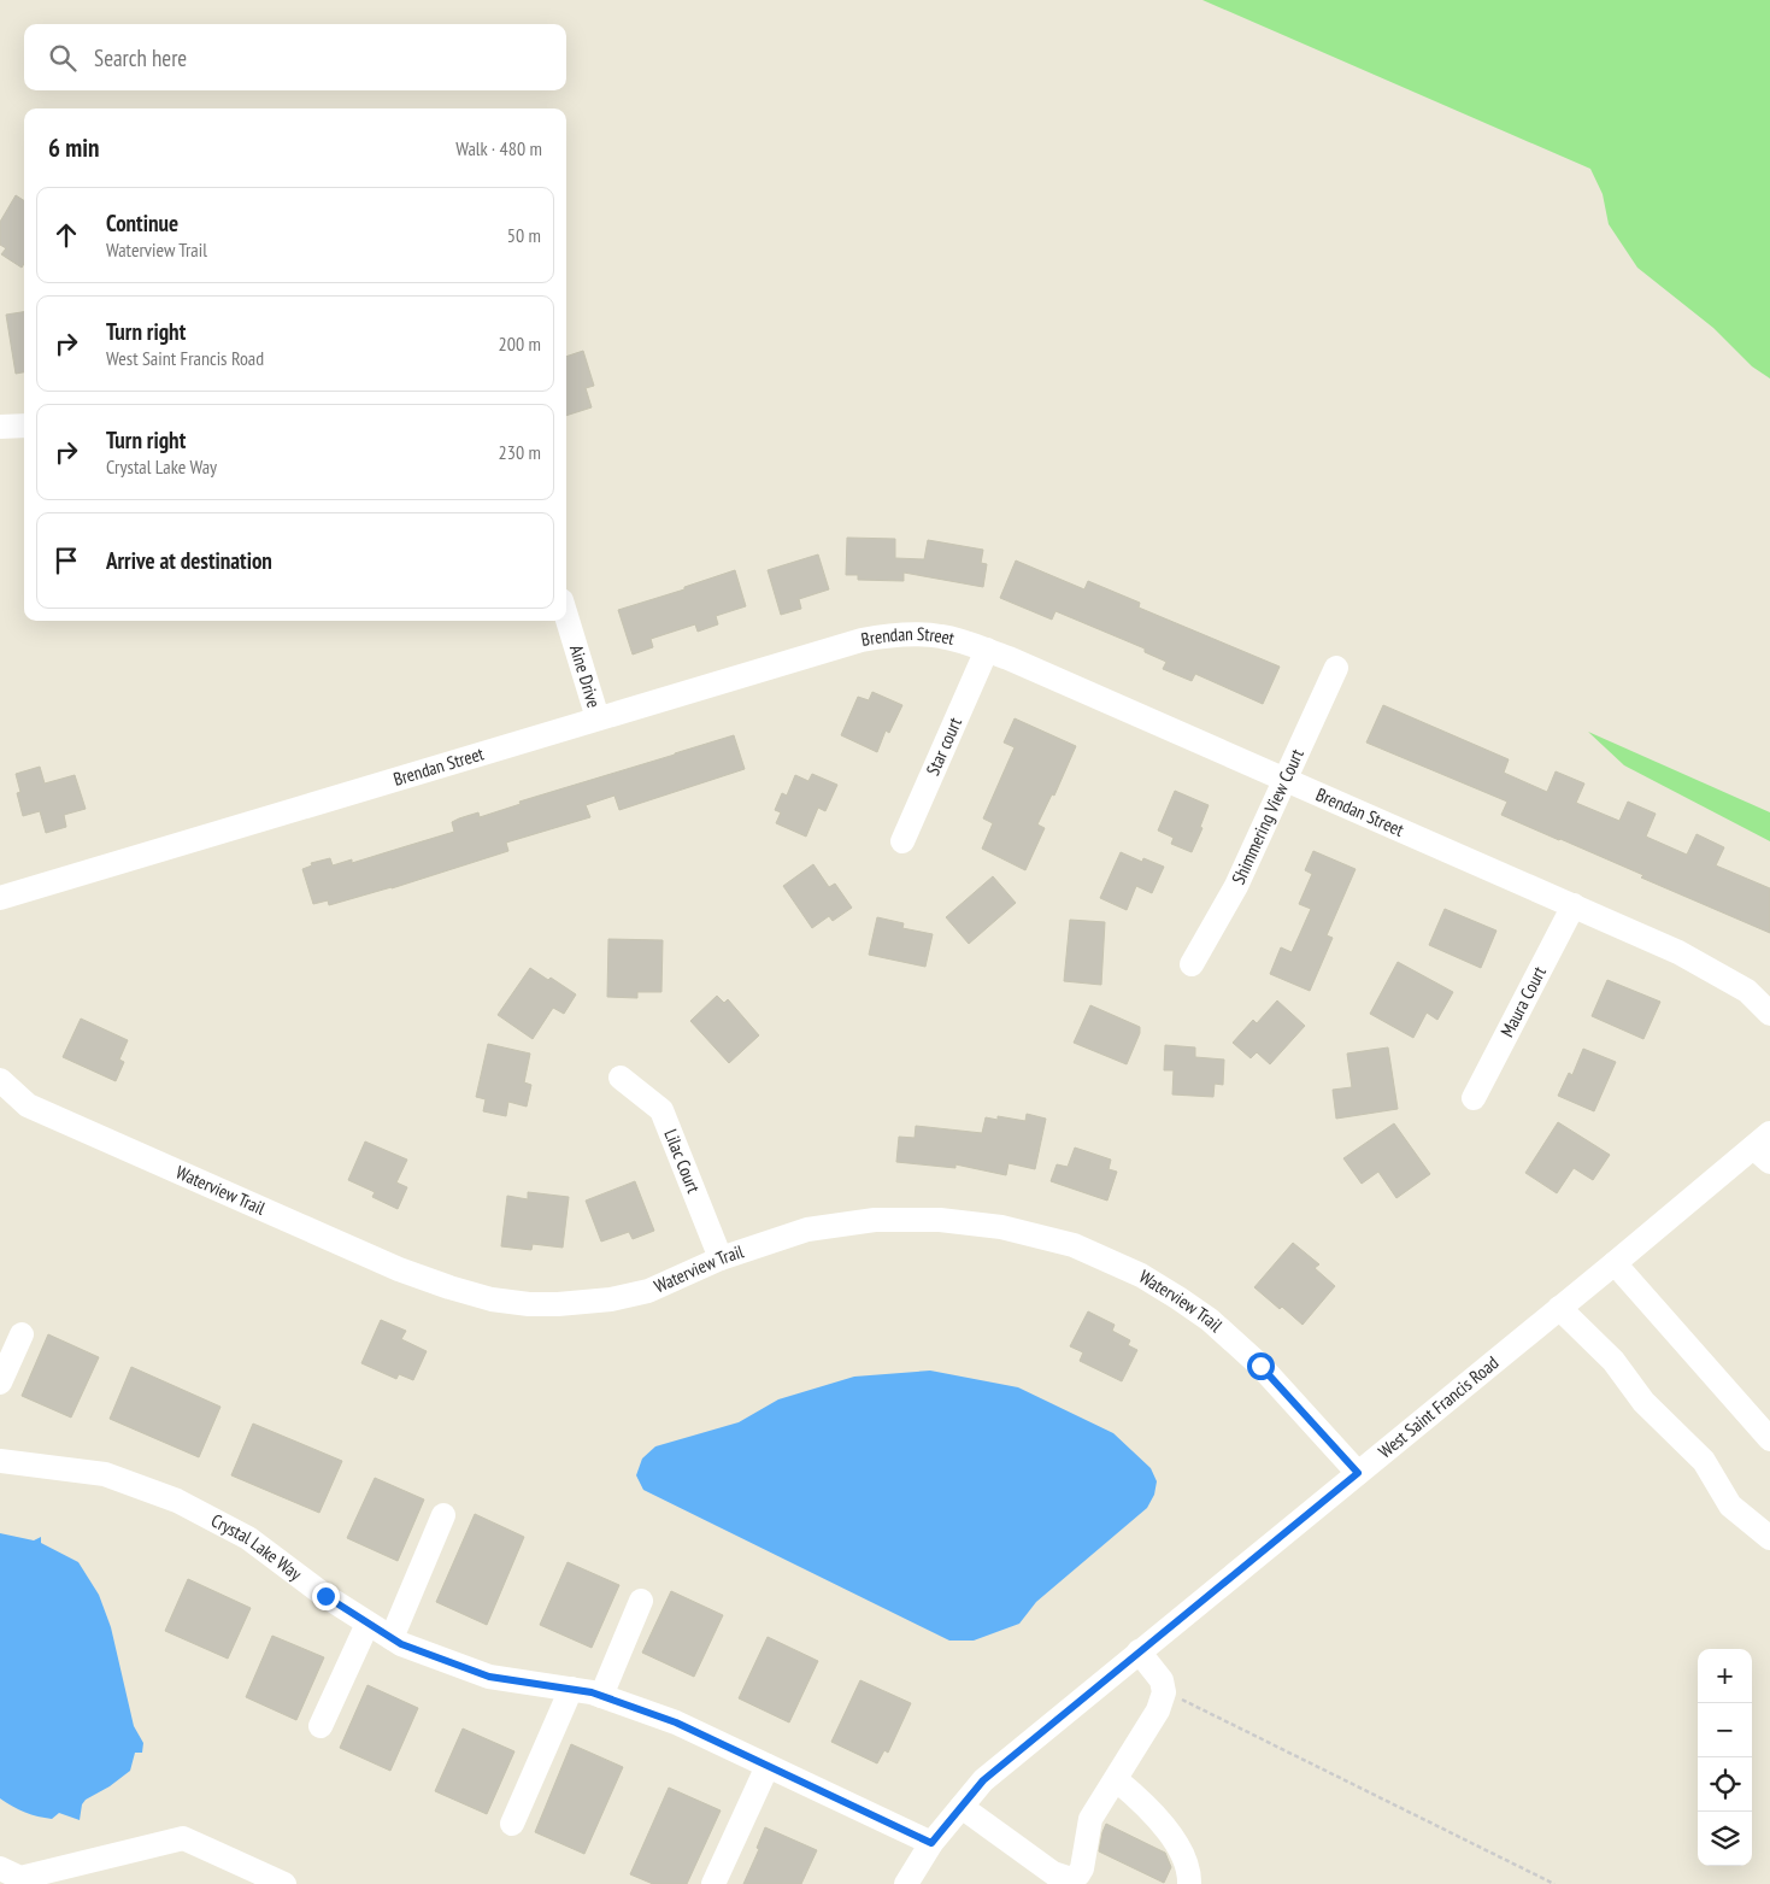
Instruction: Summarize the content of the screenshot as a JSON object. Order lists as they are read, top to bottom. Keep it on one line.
{"streets":{"street":["Brendan Street","Aine Drive","Star court","Shimmering View Court","Maura Court","Lilac Court","Waterview Trail","West Saint Francis Road","Crystal Lake Way"]},"crossings":[["Brendan Street","Aine Drive"],["Brendan Street","Star court"],["Brendan Street","Shimmering View Court"],["Brendan Street","Maura Court"],["Lilac Court","Waterview Trail"],["Waterview Trail","West Saint Francis Road"],["West Saint Francis Road","Crystal Lake Way"]],"page":{"search":"Search here","heading":["6 min","Walk · 480 m"],"list":[["Continue","Waterview Trail","50 m"],["Turn right","West Saint Francis Road","200 m"],["Turn right","Crystal Lake Way","230 m"],"Arrive at destination"],"map_buttons":["+","−"]}}
